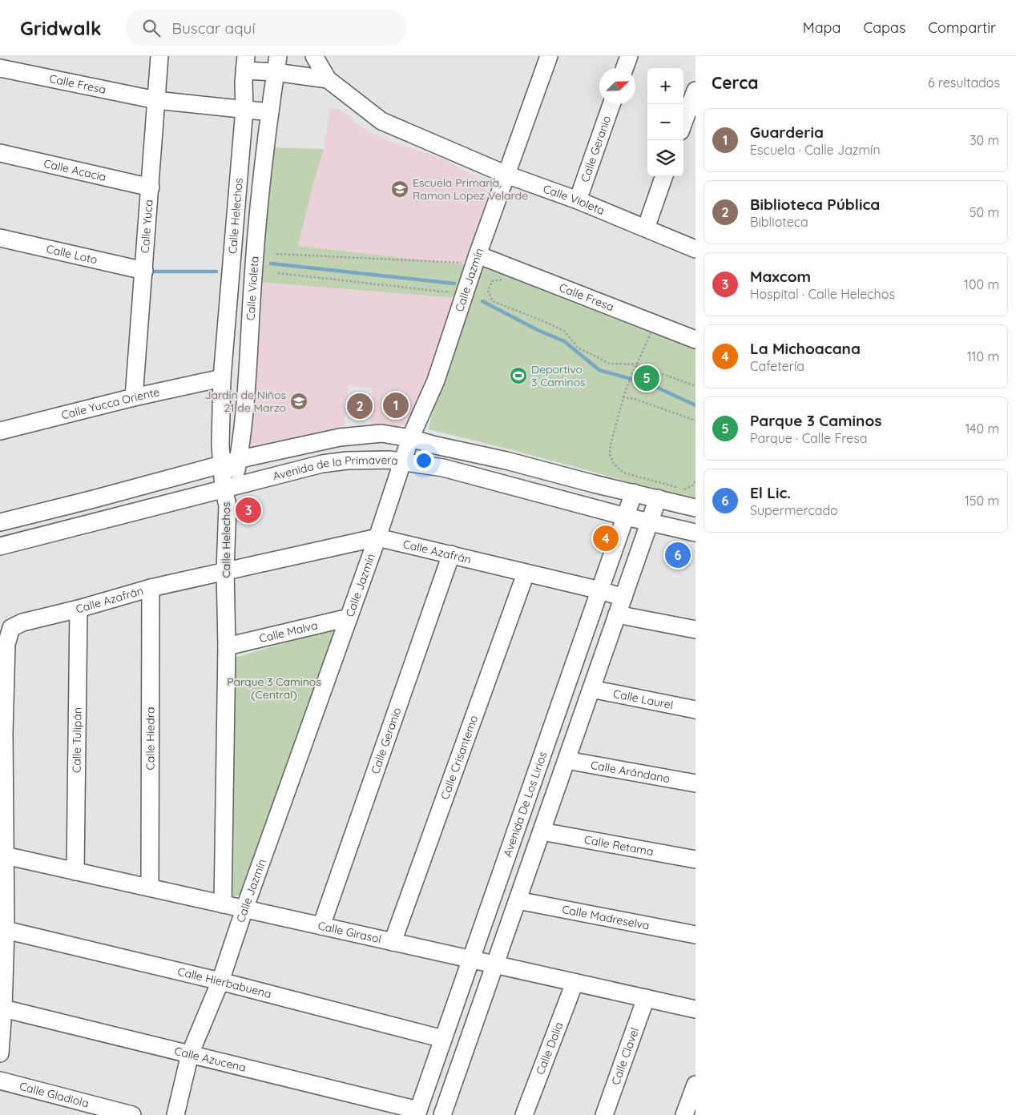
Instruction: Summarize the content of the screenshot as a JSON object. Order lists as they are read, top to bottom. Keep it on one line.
{"streets":{"street":["Calle Fresa","Calle Geranio","Calle Acacia","Calle Violeta","Calle Helechos","Calle Yuca","Calle Loto","Calle Jazmín","Calle Yucca Oriente","Avenida de la Primavera","Calle Azafrán","Calle Malva","Calle Laurel","Calle Hiedra","Calle Tulipán","Calle Crisantemo","Calle Arándano","Avenida De Los Lirios","Calle Retama","Calle Madreselva","Calle Girasol","Calle Hierbabuena","Calle Dalia","Calle Clavel","Calle Azucena","Calle Gladiola"]},"crossings":[["Calle Fresa","Calle Violeta"],["Calle Fresa","Calle Helechos"],["Calle Fresa","Calle Yuca"],["Calle Fresa","Calle Jazmín"],["Calle Geranio","Calle Violeta"],["Calle Geranio","Calle Azafrán"],["Calle Geranio","Calle Girasol"],["Calle Acacia","Calle Yuca"],["Calle Violeta","Calle Helechos"],["Calle Violeta","Calle Jazmín"],["Calle Violeta","Avenida de la Primavera"],["Calle Helechos","Calle Yucca Oriente"],["Calle Helechos","Avenida de la Primavera"],["Calle Helechos","Calle Azafrán"],["Calle Helechos","Calle Malva"],["Calle Helechos","Calle Girasol"],["Calle Yuca","Calle Loto"],["Calle Yuca","Calle Yucca Oriente"],["Calle Jazmín","Avenida de la Primavera"],["Calle Jazmín","Calle Azafrán"],["Calle Jazmín","Calle Malva"],["Calle Jazmín","Calle Girasol"],["Calle Jazmín","Calle Hierbabuena"],["Calle Jazmín","Calle Azucena"],["Avenida de la Primavera","Avenida De Los Lirios"],["Calle Azafrán","Calle Hiedra"],["Calle Azafrán","Calle Tulipán"],["Calle Azafrán","Calle Crisantemo"],["Calle Azafrán","Avenida De Los Lirios"],["Calle Azafrán","Calle Girasol"],["Calle Azafrán","Calle Hierbabuena"],["Calle Azafrán","Calle Azucena"],["Calle Hiedra","Calle Girasol"],["Calle Tulipán","Calle Girasol"],["Calle Crisantemo","Calle Girasol"],["Avenida De Los Lirios","Calle Girasol"],["Avenida De Los Lirios","Calle Hierbabuena"],["Avenida De Los Lirios","Calle Azucena"],["Calle Girasol","Calle Dalia"],["Calle Girasol","Calle Clavel"]],"parks":["Parque 3 Caminos (Central)"],"places":{"school or university":["Escuela Primaria, Ramon Lopez Velarde","Jardin de Niños 21 de Marzo"],"sports":["Deportivo 3 Caminos"]},"north":"top right","page":{"header":"Gridwalk","search":"Buscar aquí","nav":["Mapa","Capas","Compartir"],"heading":["Cerca","6 resultados"],"map_buttons":["+","−"],"list":[{"mark":"1","name":"Guarderia","note":"Escuela · Calle Jazmín","value":"30 m"},{"mark":"2","name":"Biblioteca Pública","note":"Biblioteca","value":"50 m"},{"mark":"3","name":"Maxcom","note":"Hospital · Calle Helechos","value":"100 m"},{"mark":"4","name":"La Michoacana","note":"Cafetería","value":"110 m"},{"mark":"5","name":"Parque 3 Caminos","note":"Parque · Calle Fresa","value":"140 m"},{"mark":"6","name":"El Lic.","note":"Supermercado","value":"150 m"}],"pins":["5","1","2","3","4","6"]}}
